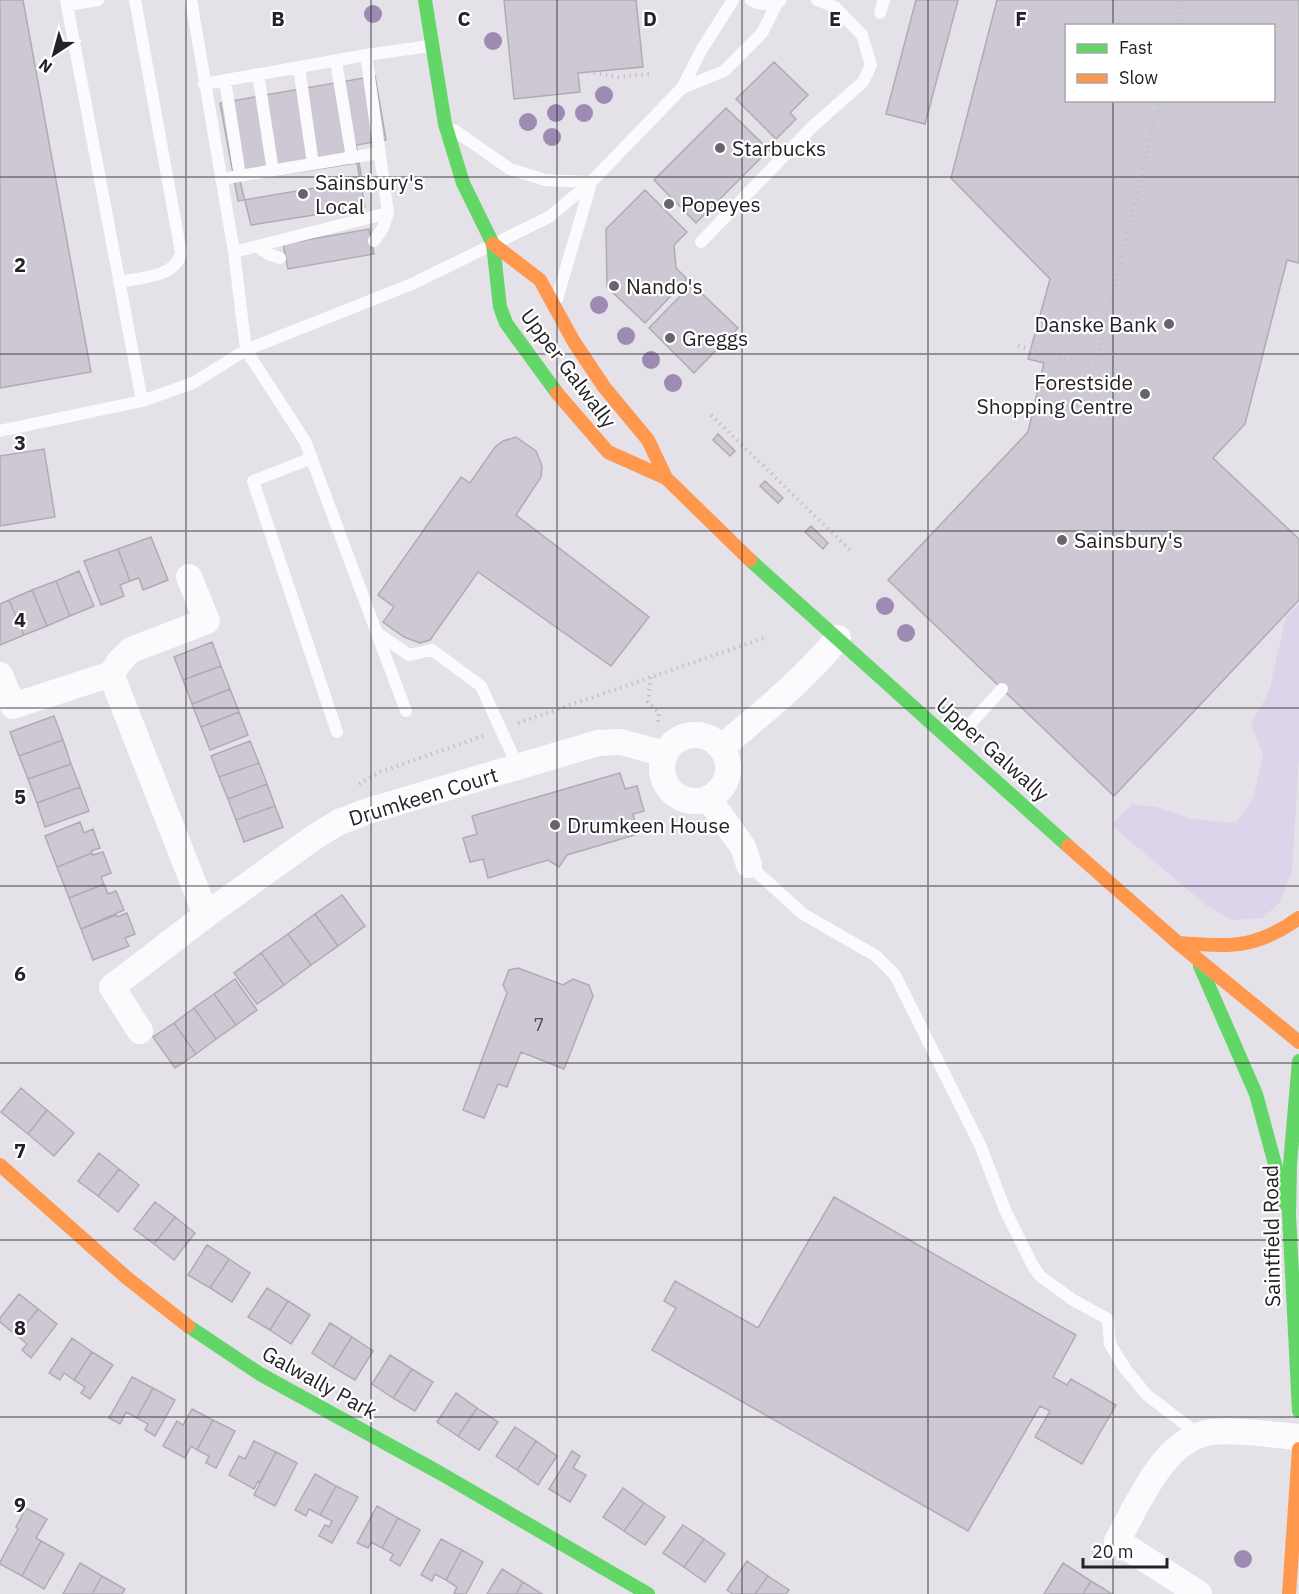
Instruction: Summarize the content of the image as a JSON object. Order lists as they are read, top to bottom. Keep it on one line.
{"streets":{"street":["Upper Galwally","Drumkeen Court","Saintfield Road","Galwally Park"]},"places":["Starbucks","Sainsbury's Local","Popeyes","Nando's","Danske Bank","Greggs","Forestside Shopping Centre","Sainsbury's","Drumkeen House"],"house_numbers":["7"],"legend":["Fast","Slow"],"scale_bar":"20 m","north":"bottom left","grid":{"columns":["B","C","D","E","F"],"rows":["2","3","4","5","6","7","8","9"]}}
